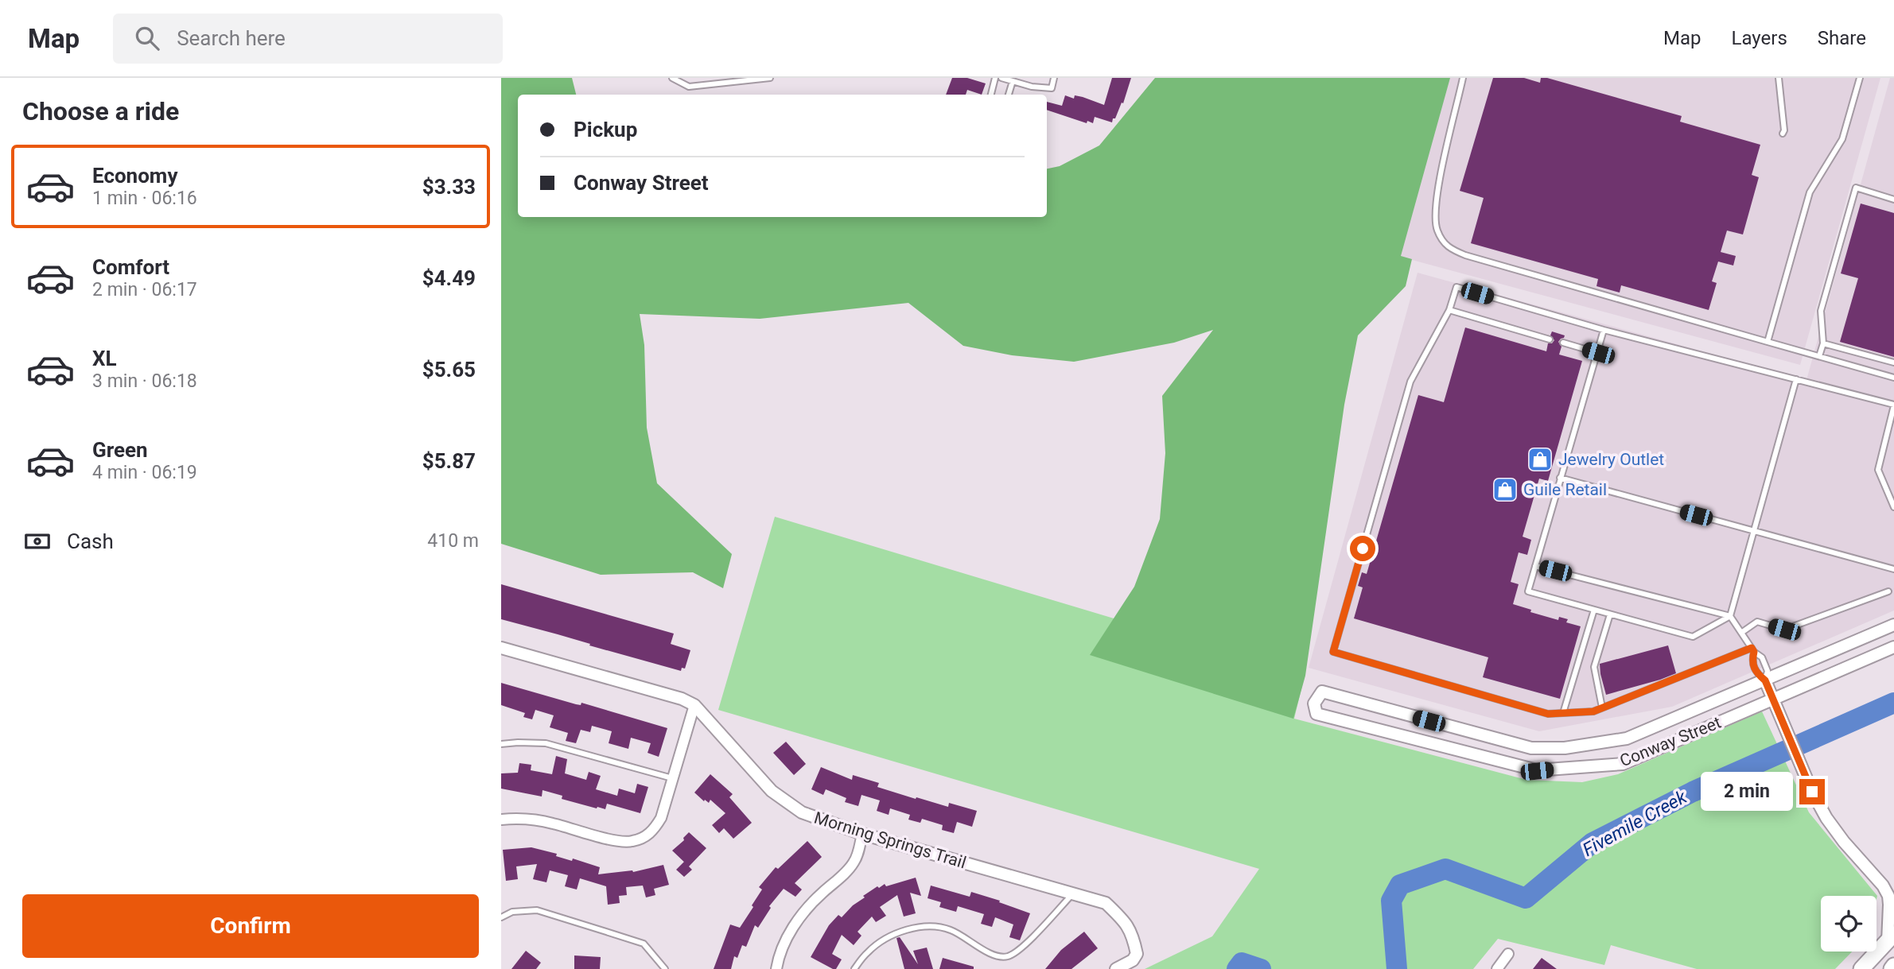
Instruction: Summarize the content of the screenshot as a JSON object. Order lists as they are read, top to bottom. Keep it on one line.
{"streets":{"street":["Conway Street","Morning Springs Trail"]},"water":["Fivemile Creek"],"places":{"shop":["Jewelry Outlet","Guile Retail"]},"page":{"header":"Map","search":"Search here","nav":["Map","Layers","Share"],"heading":"Choose a ride","banner":["Pickup","Conway Street"],"list":[{"name":"Economy","note":"1 min · 06:16","value":"$3.33"},{"name":"Comfort","note":"2 min · 06:17","value":"$4.49"},{"name":"XL","note":"3 min · 06:18","value":"$5.65"},{"name":"Green","note":"4 min · 06:19","value":"$5.87"}],"pay":["Cash","410 m"],"bubble":"2 min","buttons":"Confirm"}}
